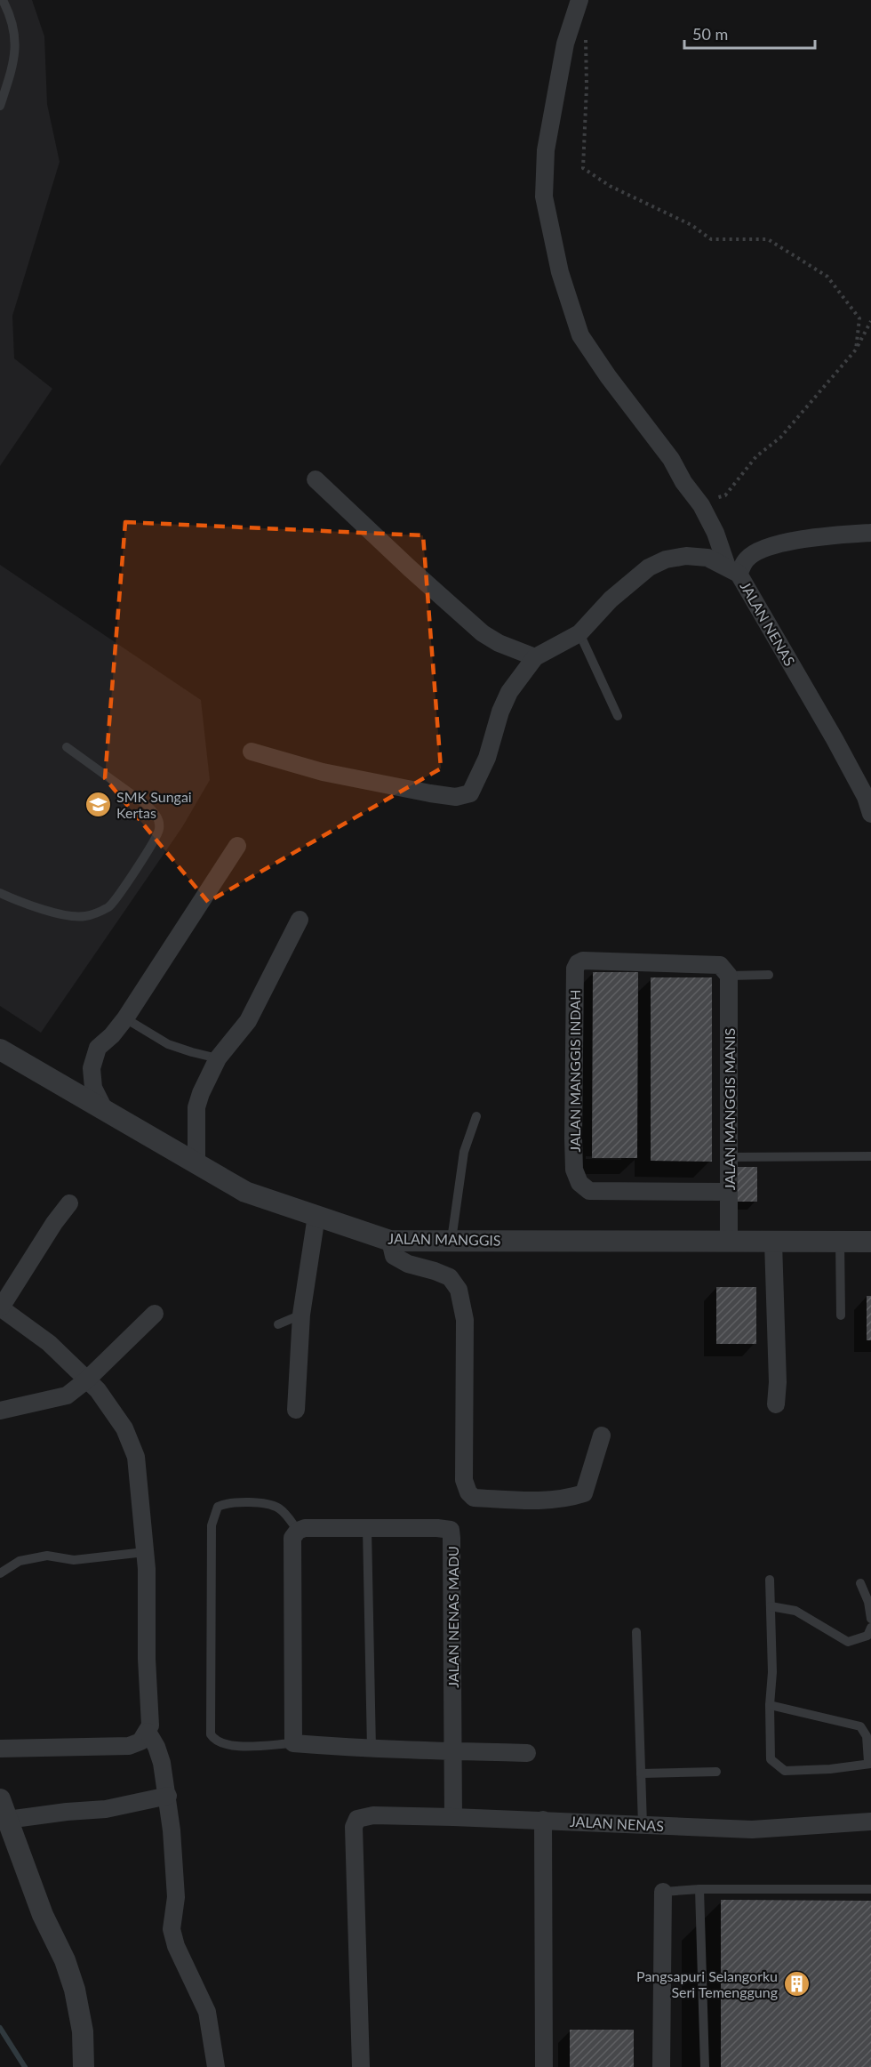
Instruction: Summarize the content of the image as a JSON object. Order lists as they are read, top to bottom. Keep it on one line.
{"streets":{"street":["JALAN NENAS","JALAN MANGGIS INDAH","JALAN MANGGIS MANIS","JALAN MANGGIS","JALAN NENAS MADU"]},"crossings":[["JALAN NENAS","JALAN NENAS MADU"],["JALAN MANGGIS INDAH","JALAN MANGGIS MANIS"],["JALAN MANGGIS MANIS","JALAN MANGGIS"]],"places":{"school or university":["SMK Sungai Kertas"],"building":["Pangsapuri Selangorku Seri Temenggung"]},"scale_bar":"50 m"}
